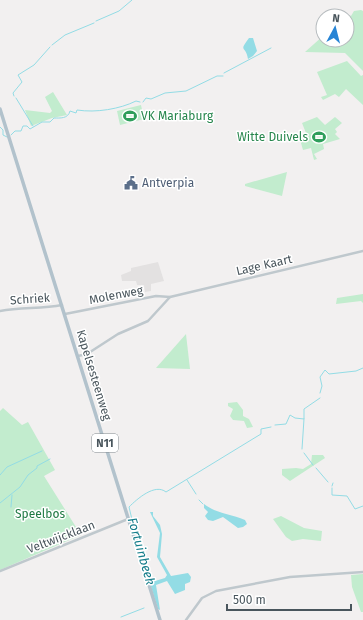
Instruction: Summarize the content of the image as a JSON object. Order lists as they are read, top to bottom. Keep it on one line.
{"streets":{"main road":["Kapelsesteenweg","N11"],"street":["Lage Kaart","Molenweg","Schriek","Veltwijcklaan"]},"crossings":[["Lage Kaart","Molenweg"],["Molenweg","Kapelsesteenweg"],["Schriek","Kapelsesteenweg"],["Kapelsesteenweg","Veltwijcklaan"]],"water":["Fortuinbeek"],"parks":["Speelbos"],"places":{"sports":["VK Mariaburg","Witte Duivels"],"public building":["Antverpia"]},"scale_bar":"500 m","north":"top"}
